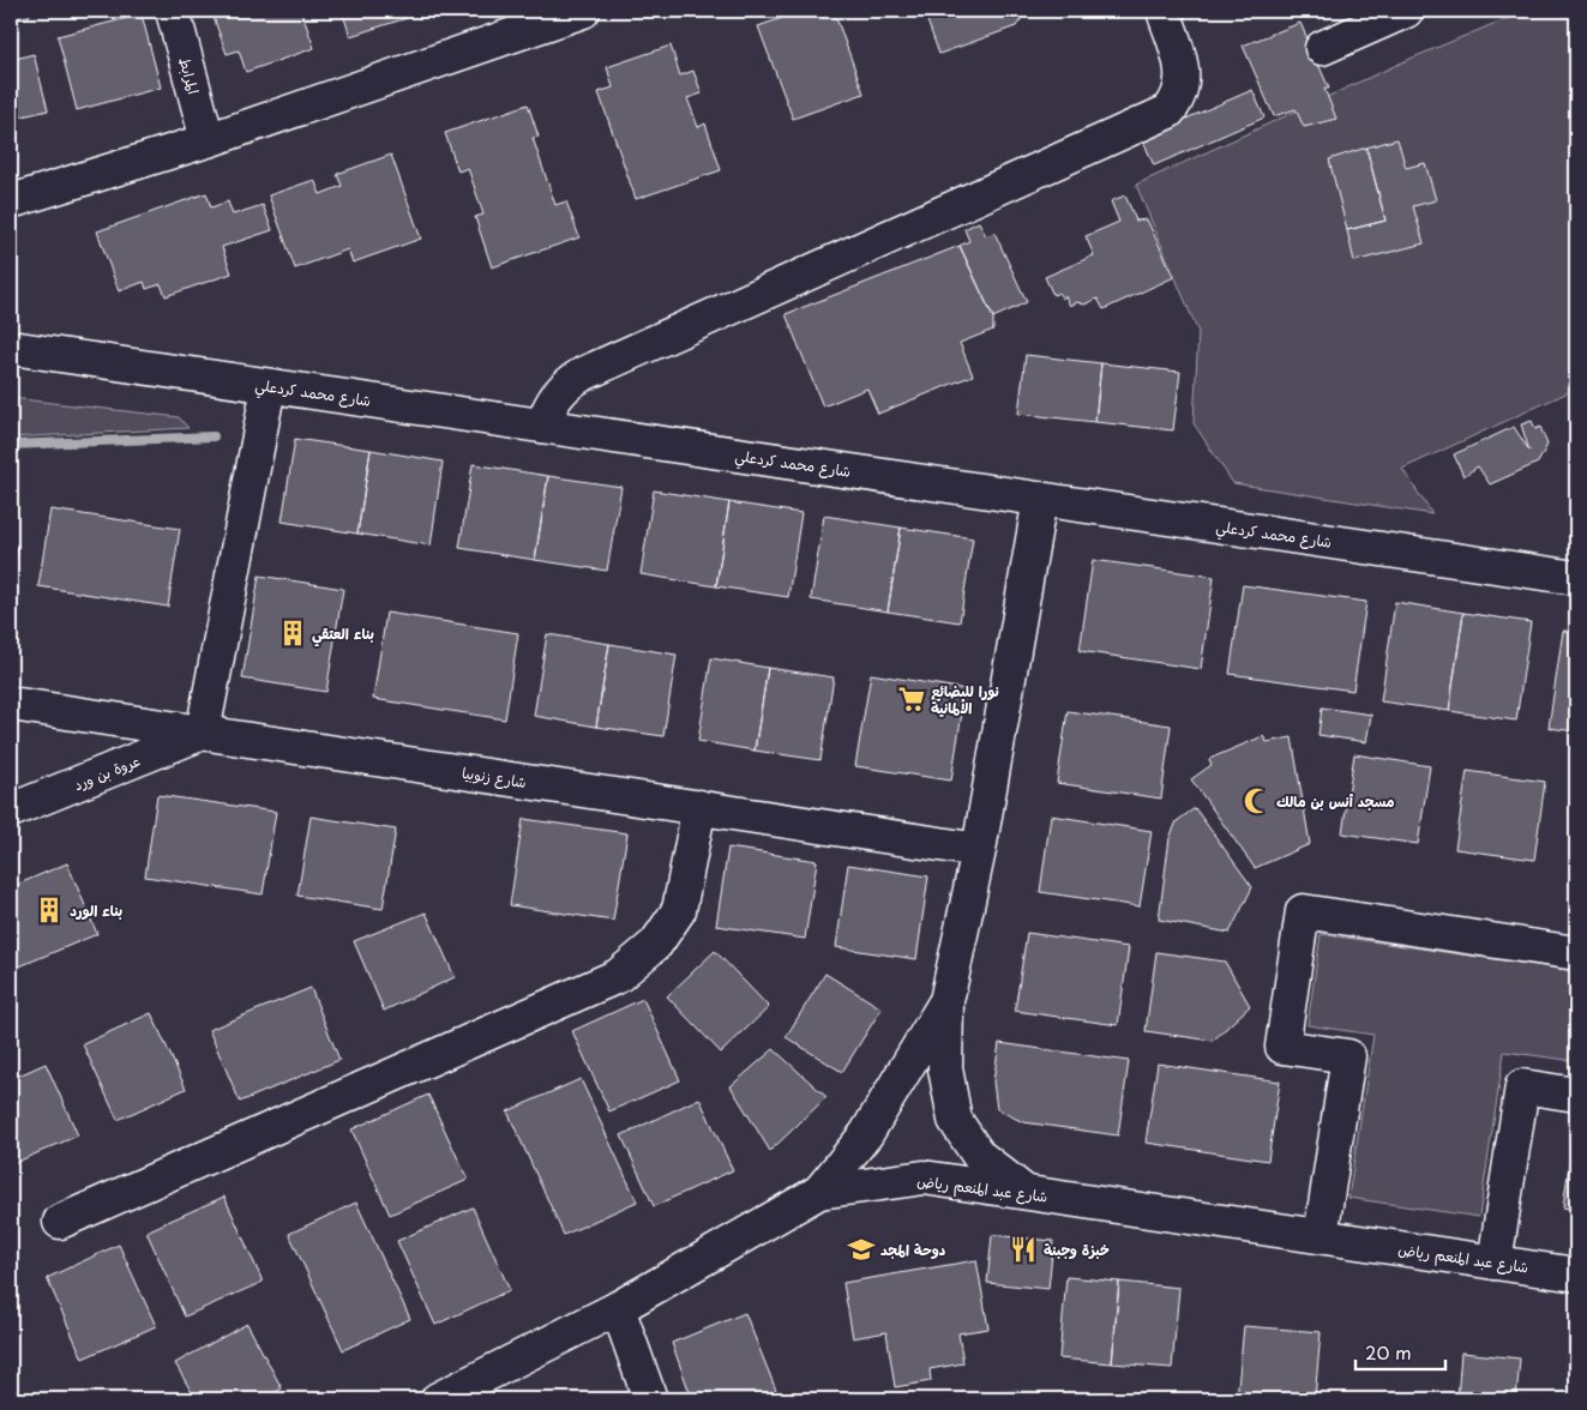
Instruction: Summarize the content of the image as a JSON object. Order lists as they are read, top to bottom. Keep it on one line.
{"streets":{"street":["المرابط","شارع محمد كردعلي","عروة بن ورد","شارع زنوبيا","شارع عبد المنعم رياض"]},"crossings":[["عروة بن ورد","شارع زنوبيا"]],"places":{"building":["بناء العتقي","بناء الورد"],"supermarket":["نورا للبضائع الألمانية"],"mosque":["مسجد أنس بن مالك"],"school or university":["دوحة المجد"],"restaurant":["خبزة وجبنة"]},"scale_bar":"20 m"}
